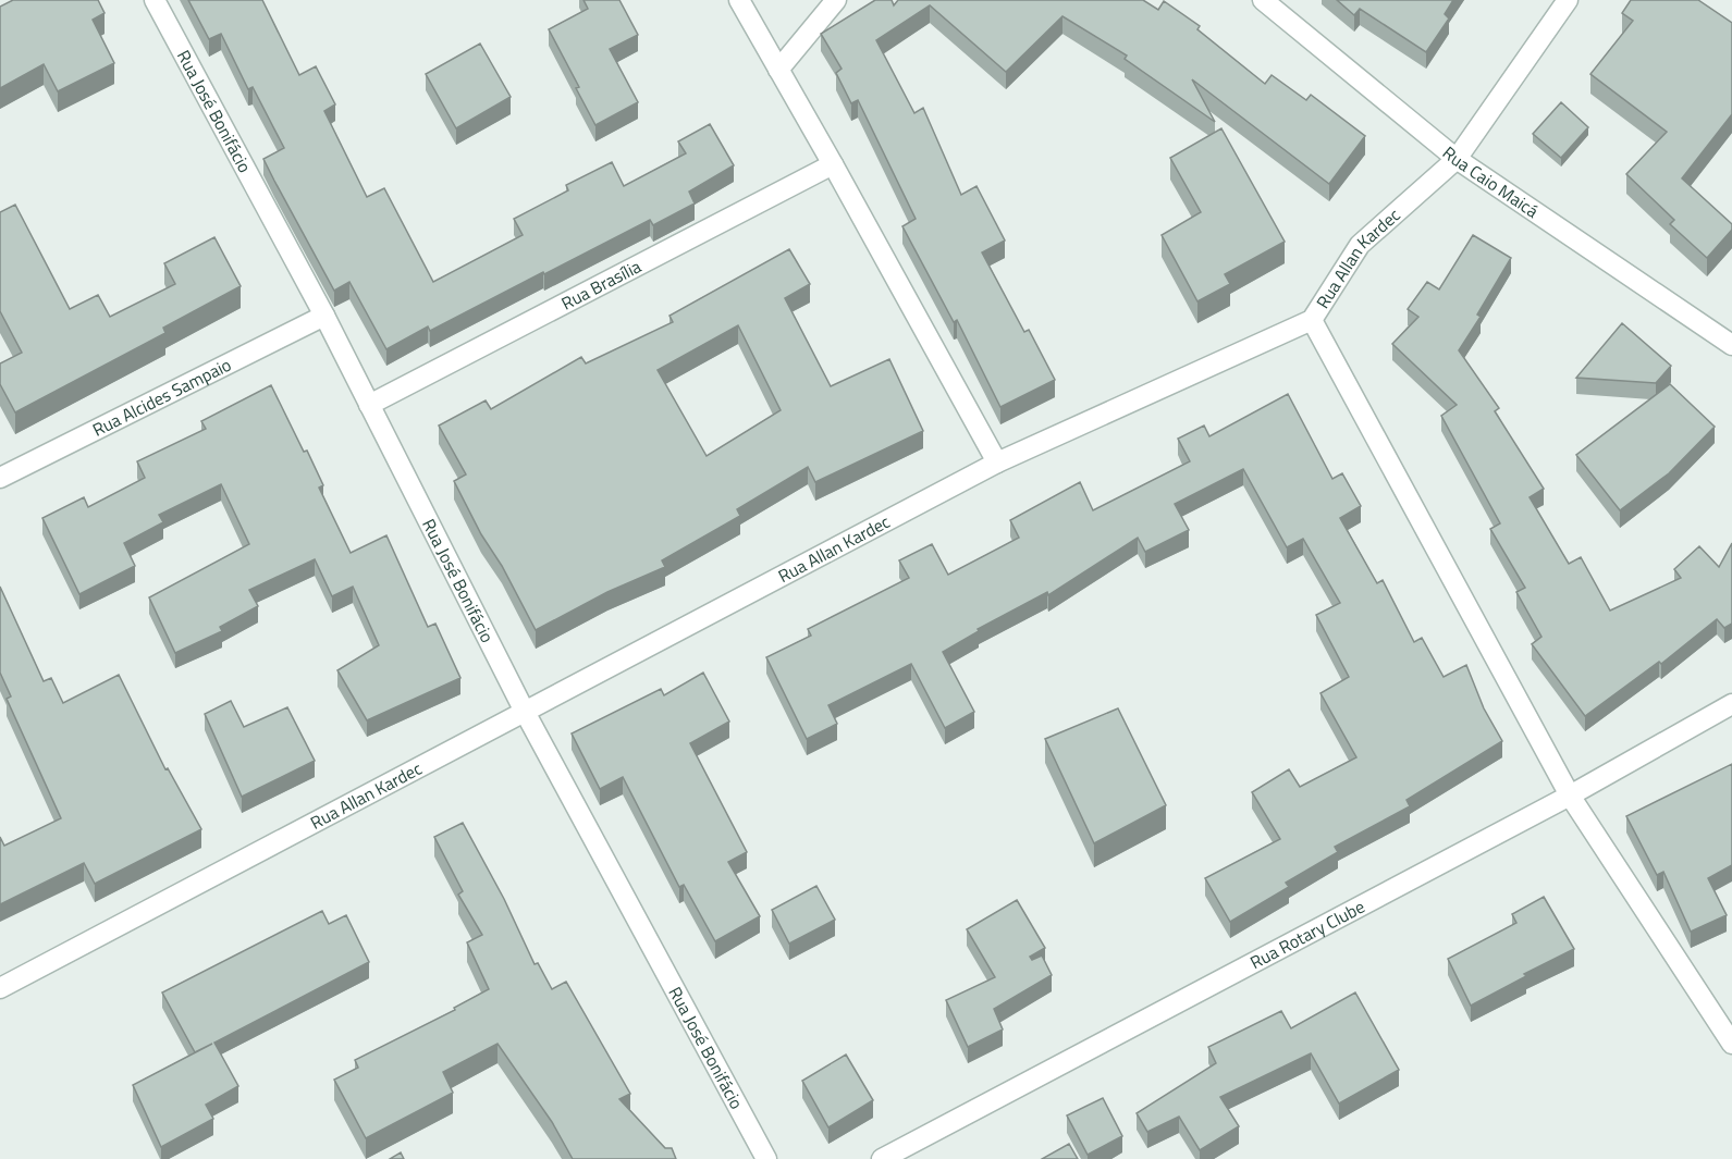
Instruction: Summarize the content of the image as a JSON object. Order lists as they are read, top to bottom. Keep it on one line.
{"streets":{"street":["Rua José Bonifácio","Rua Caio Maicá","Rua Allan Kardec","Rua Brasília","Rua Alcides Sampaio","Rua Rotary Clube"]},"crossings":[["Rua José Bonifácio","Rua Allan Kardec"],["Rua José Bonifácio","Rua Brasília"],["Rua José Bonifácio","Rua Alcides Sampaio"],["Rua Caio Maicá","Rua Allan Kardec"]]}
